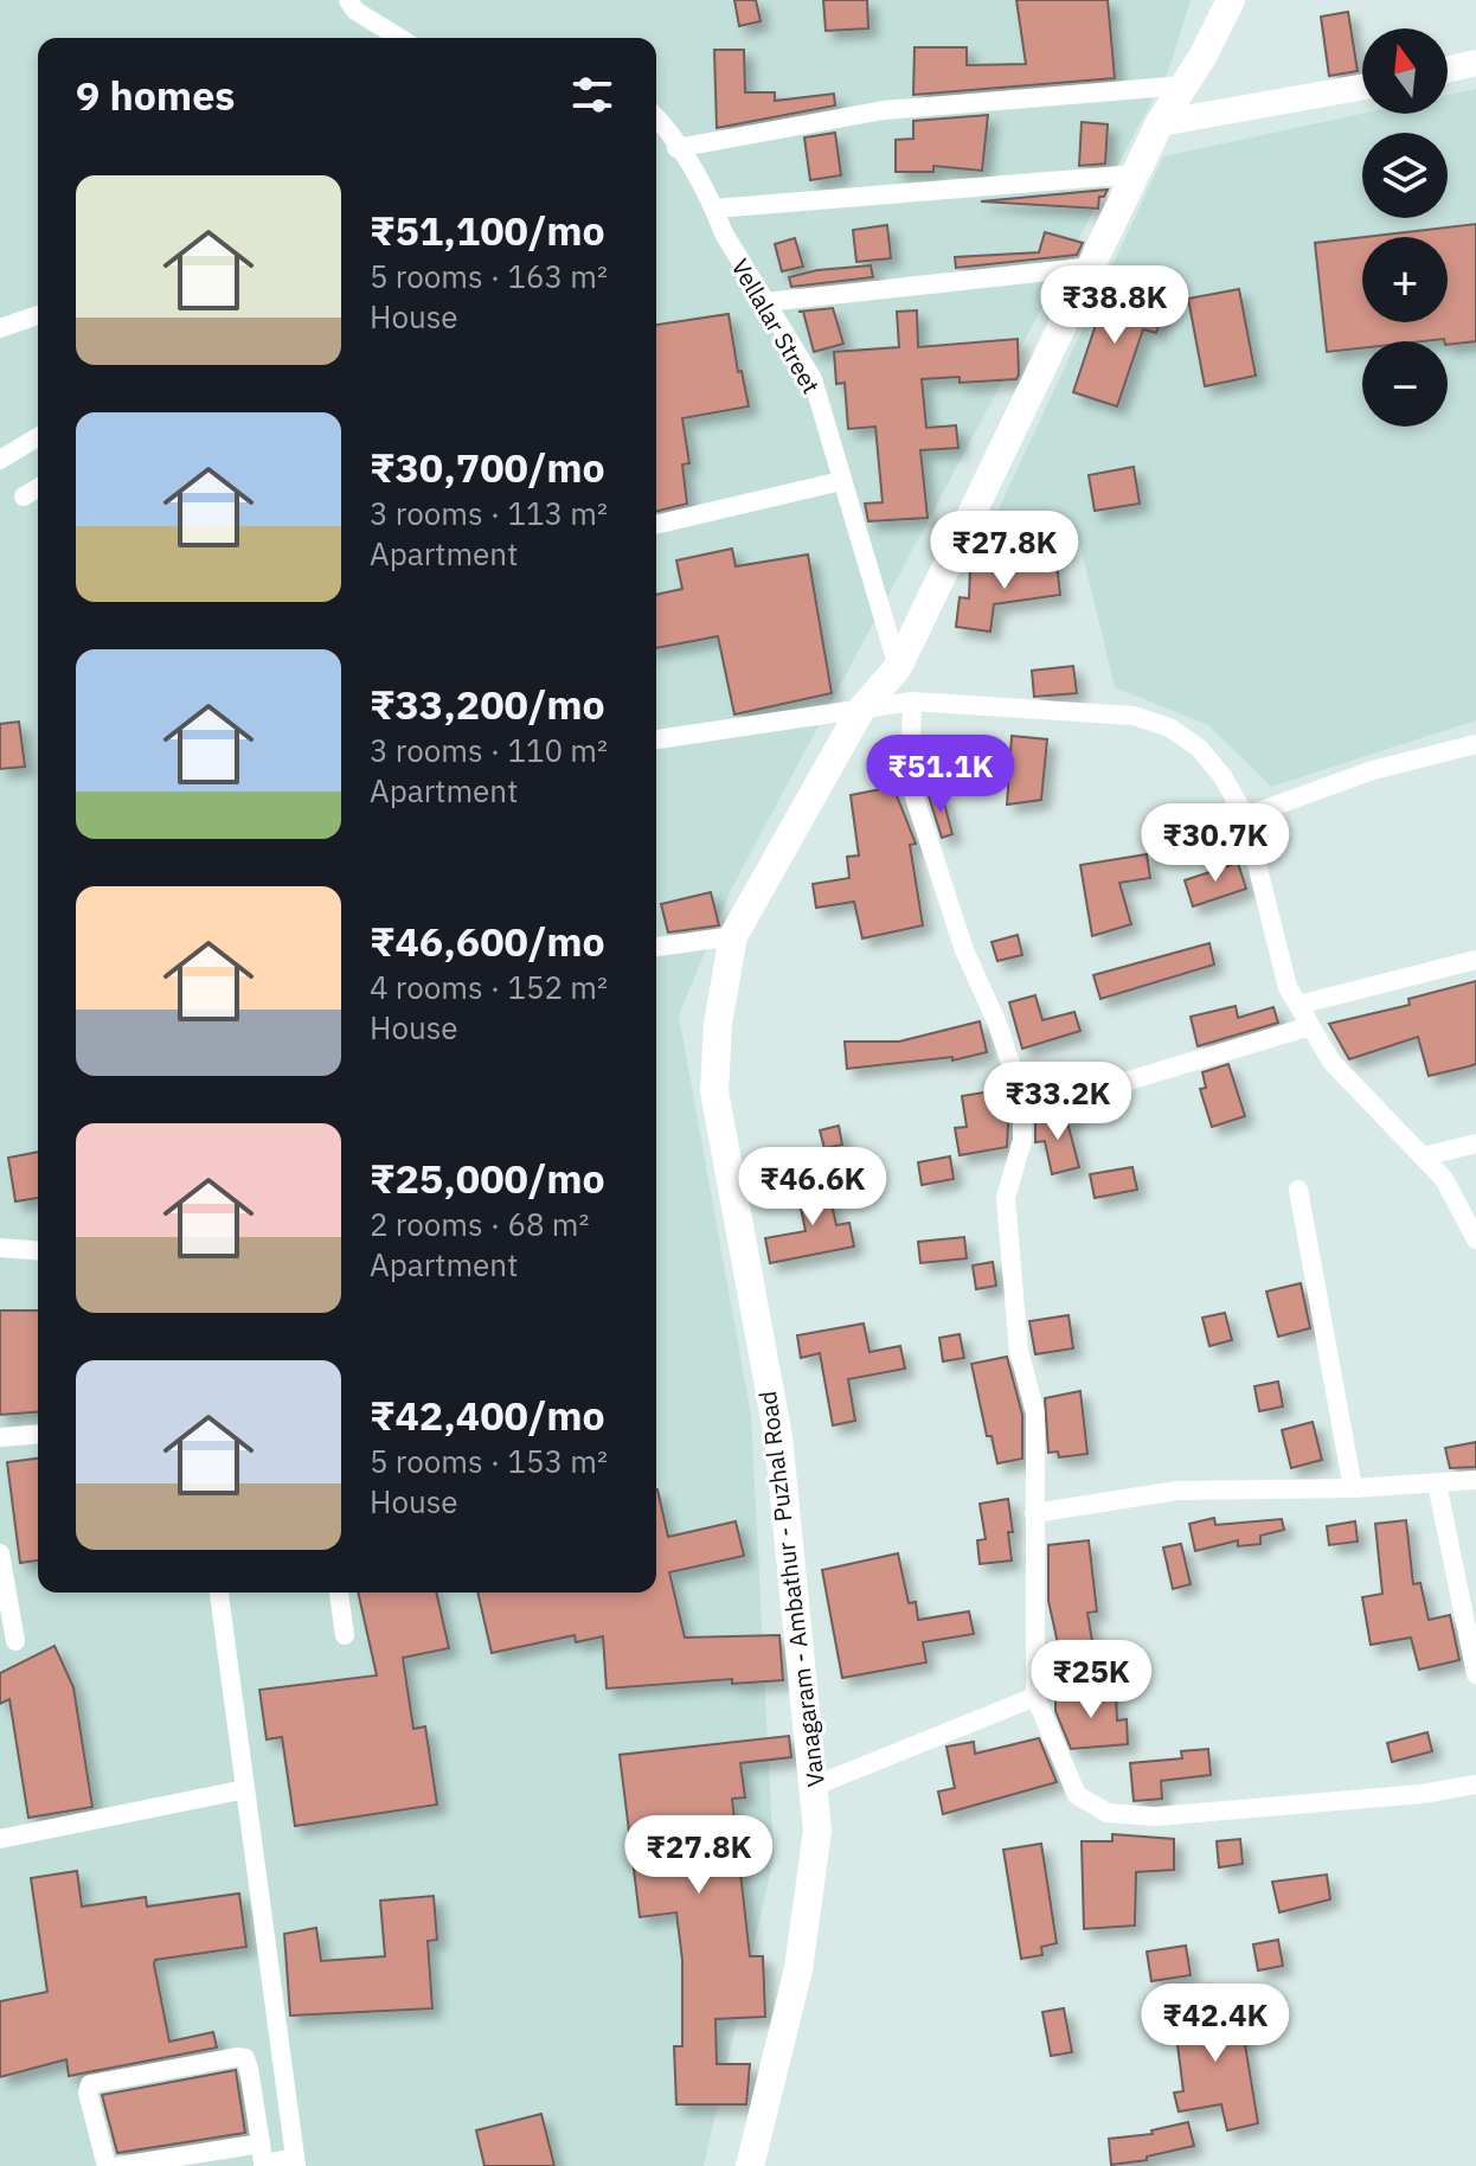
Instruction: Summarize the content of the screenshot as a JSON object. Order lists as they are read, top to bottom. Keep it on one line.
{"streets":{"main road":["Vanagaram - Ambathur - Puzhal Road"],"street":["Vellalar Street"]},"crossings":[["Vellalar Street","Vanagaram - Ambathur - Puzhal Road"]],"north":"top","page":{"map_buttons":["+","−"],"heading":"9 homes","list":[{"name":"₹51,100/mo","note":"5 rooms · 163 m² · House"},{"name":"₹30,700/mo","note":"3 rooms · 113 m² · Apartment"},{"name":"₹33,200/mo","note":"3 rooms · 110 m² · Apartment"},{"name":"₹46,600/mo","note":"4 rooms · 152 m² · House"},{"name":"₹25,000/mo","note":"2 rooms · 68 m² · Apartment"},{"name":"₹42,400/mo","note":"5 rooms · 153 m² · House"}],"price":["₹38.8K","₹27.8K","₹51.1K","₹30.7K","₹33.2K","₹46.6K","₹25K","₹27.8K","₹42.4K"]}}
